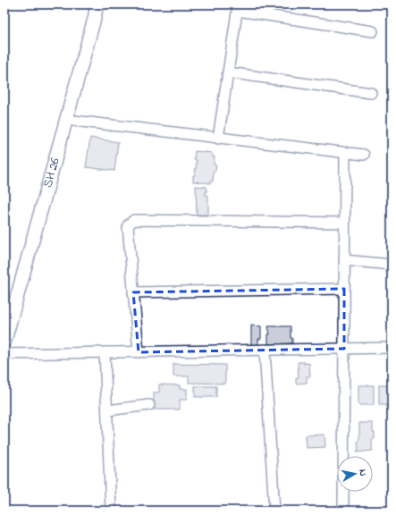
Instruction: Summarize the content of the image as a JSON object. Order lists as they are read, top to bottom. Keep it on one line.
{"streets":{"main road":["SH 26"]},"north":"right"}
